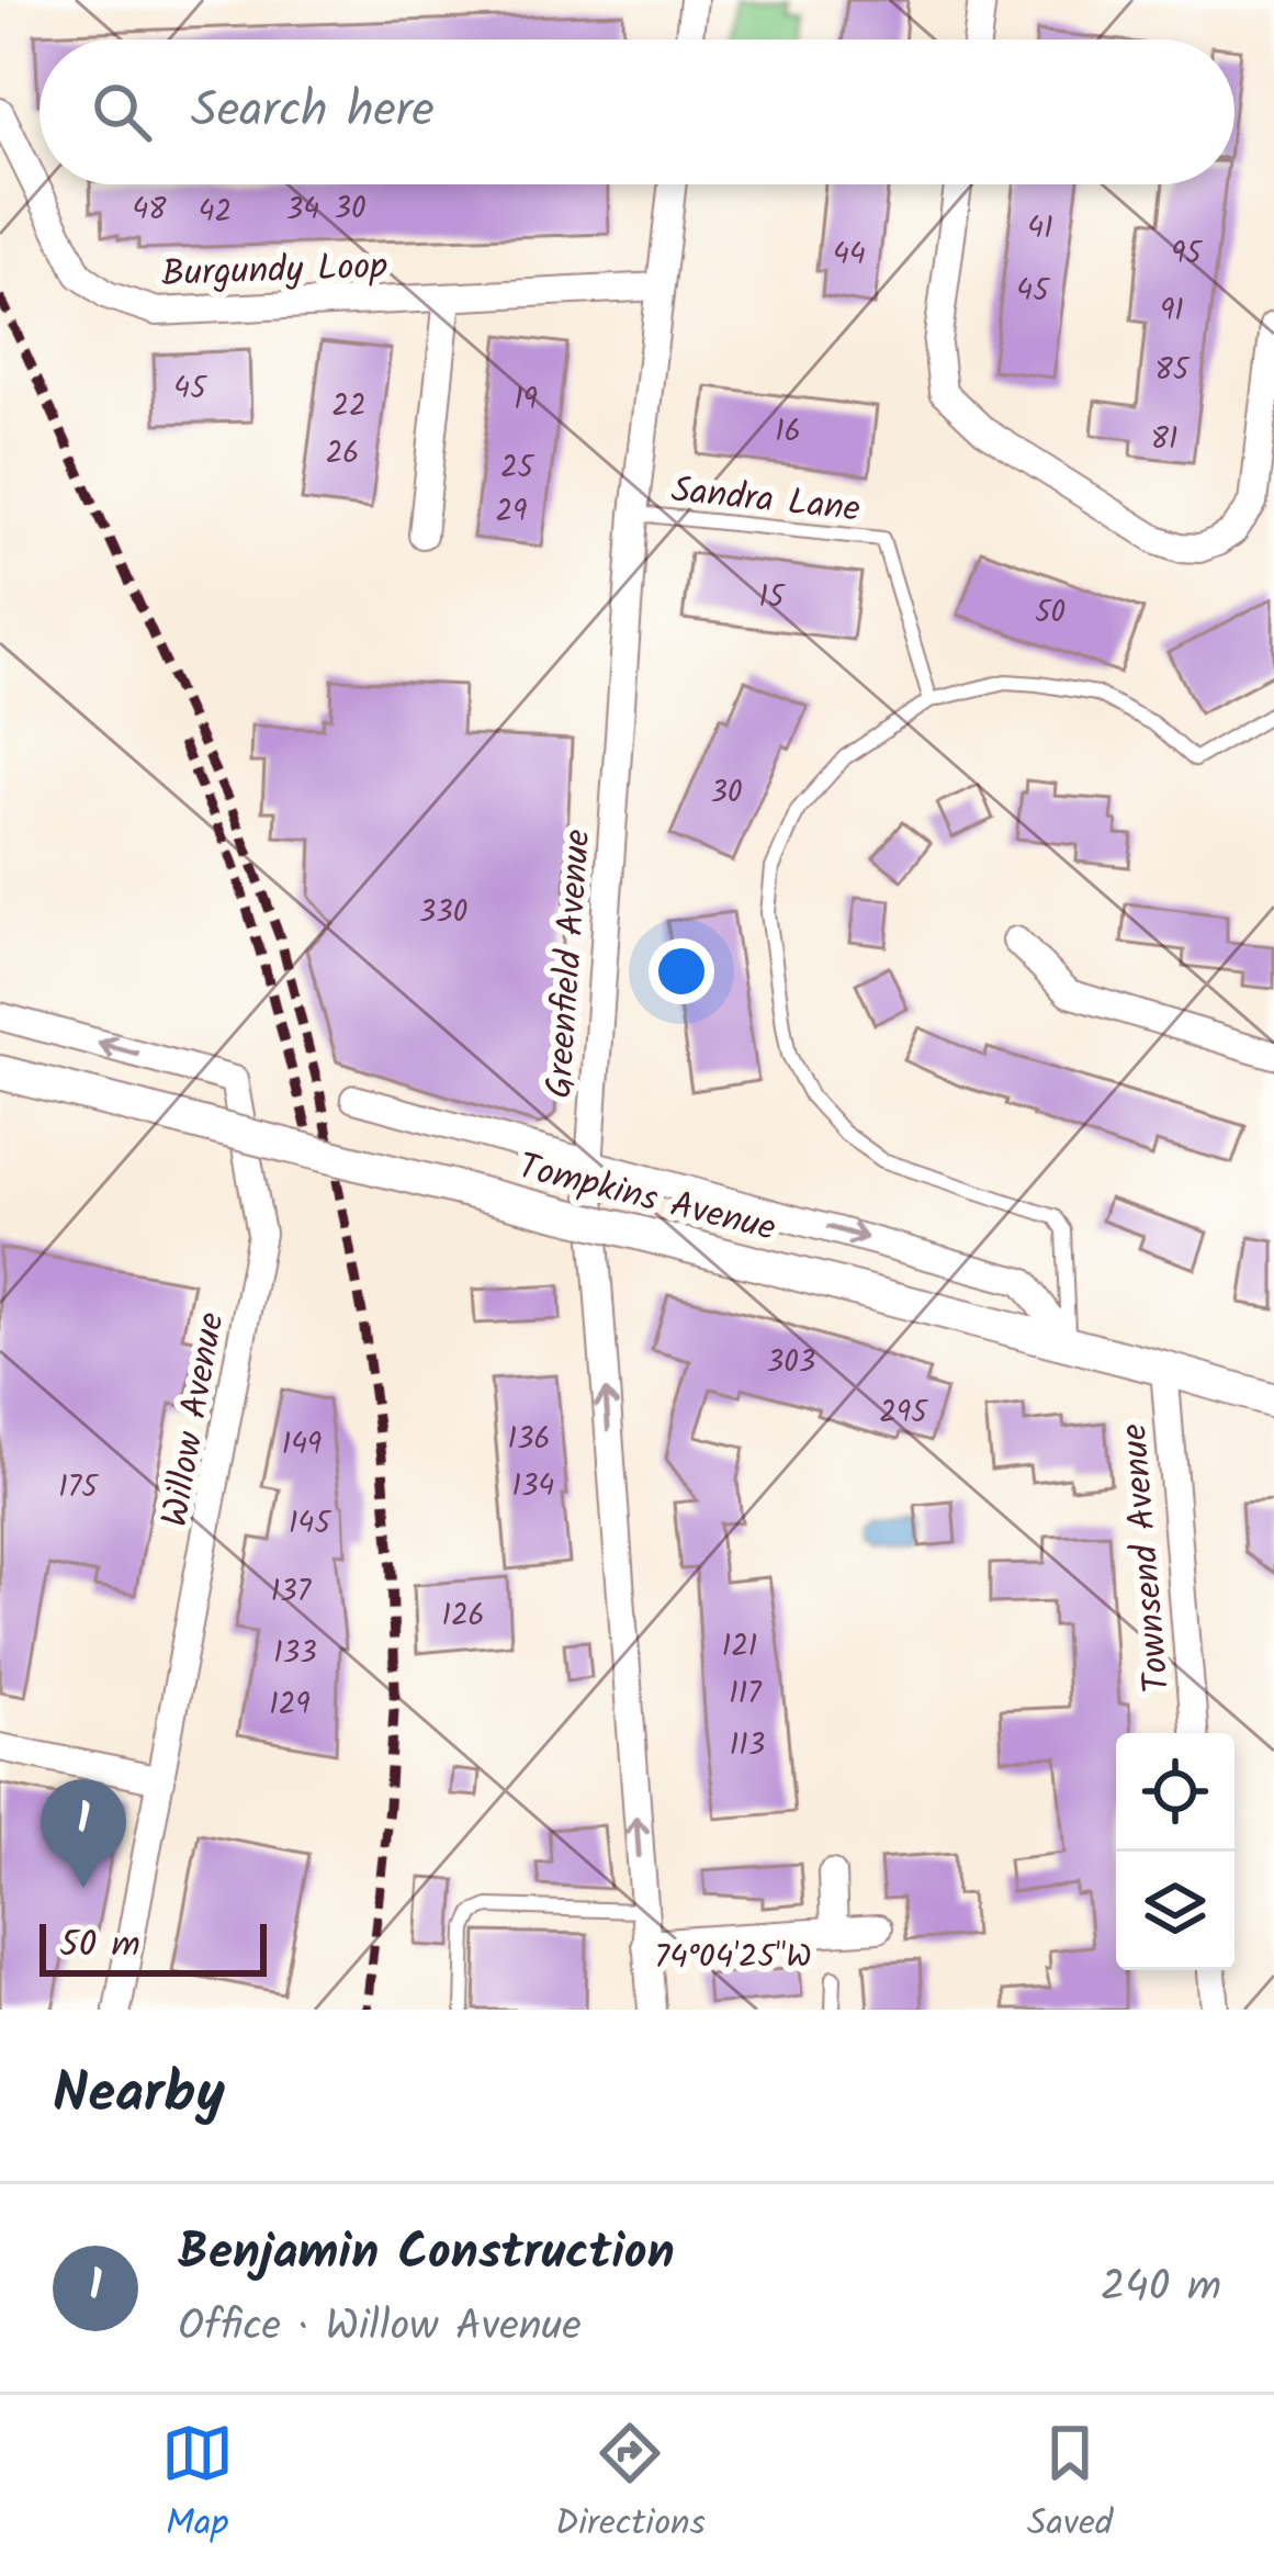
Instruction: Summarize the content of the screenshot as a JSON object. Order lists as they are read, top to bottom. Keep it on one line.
{"streets":{"street":["Burgundy Loop","Greenfield Avenue","Tompkins Avenue","Willow Avenue","Townsend Avenue"],"lane":["Sandra Lane"]},"crossings":[["Burgundy Loop","Greenfield Avenue"],["Sandra Lane","Greenfield Avenue"],["Tompkins Avenue","Townsend Avenue"]],"one_way":["Greenfield Avenue","Willow Avenue"],"house_numbers":["30","48","34","42","41","95","44","45","91","85","45","19","22","16","81","26","25","29","15","50","30","330","303","295","136","149","134","175","145","137","126","121","133","117","129","113"],"scale_bar":"50 m","page":{"search":"Search here","pins":"1","scale":"50 m","heading":"Nearby","list":[{"mark":"1","name":"Benjamin Construction","note":"Office · Willow Avenue","value":"240 m"}],"nav":["Map","Directions","Saved"]},"coordinates":["74°04'25\"W"]}
